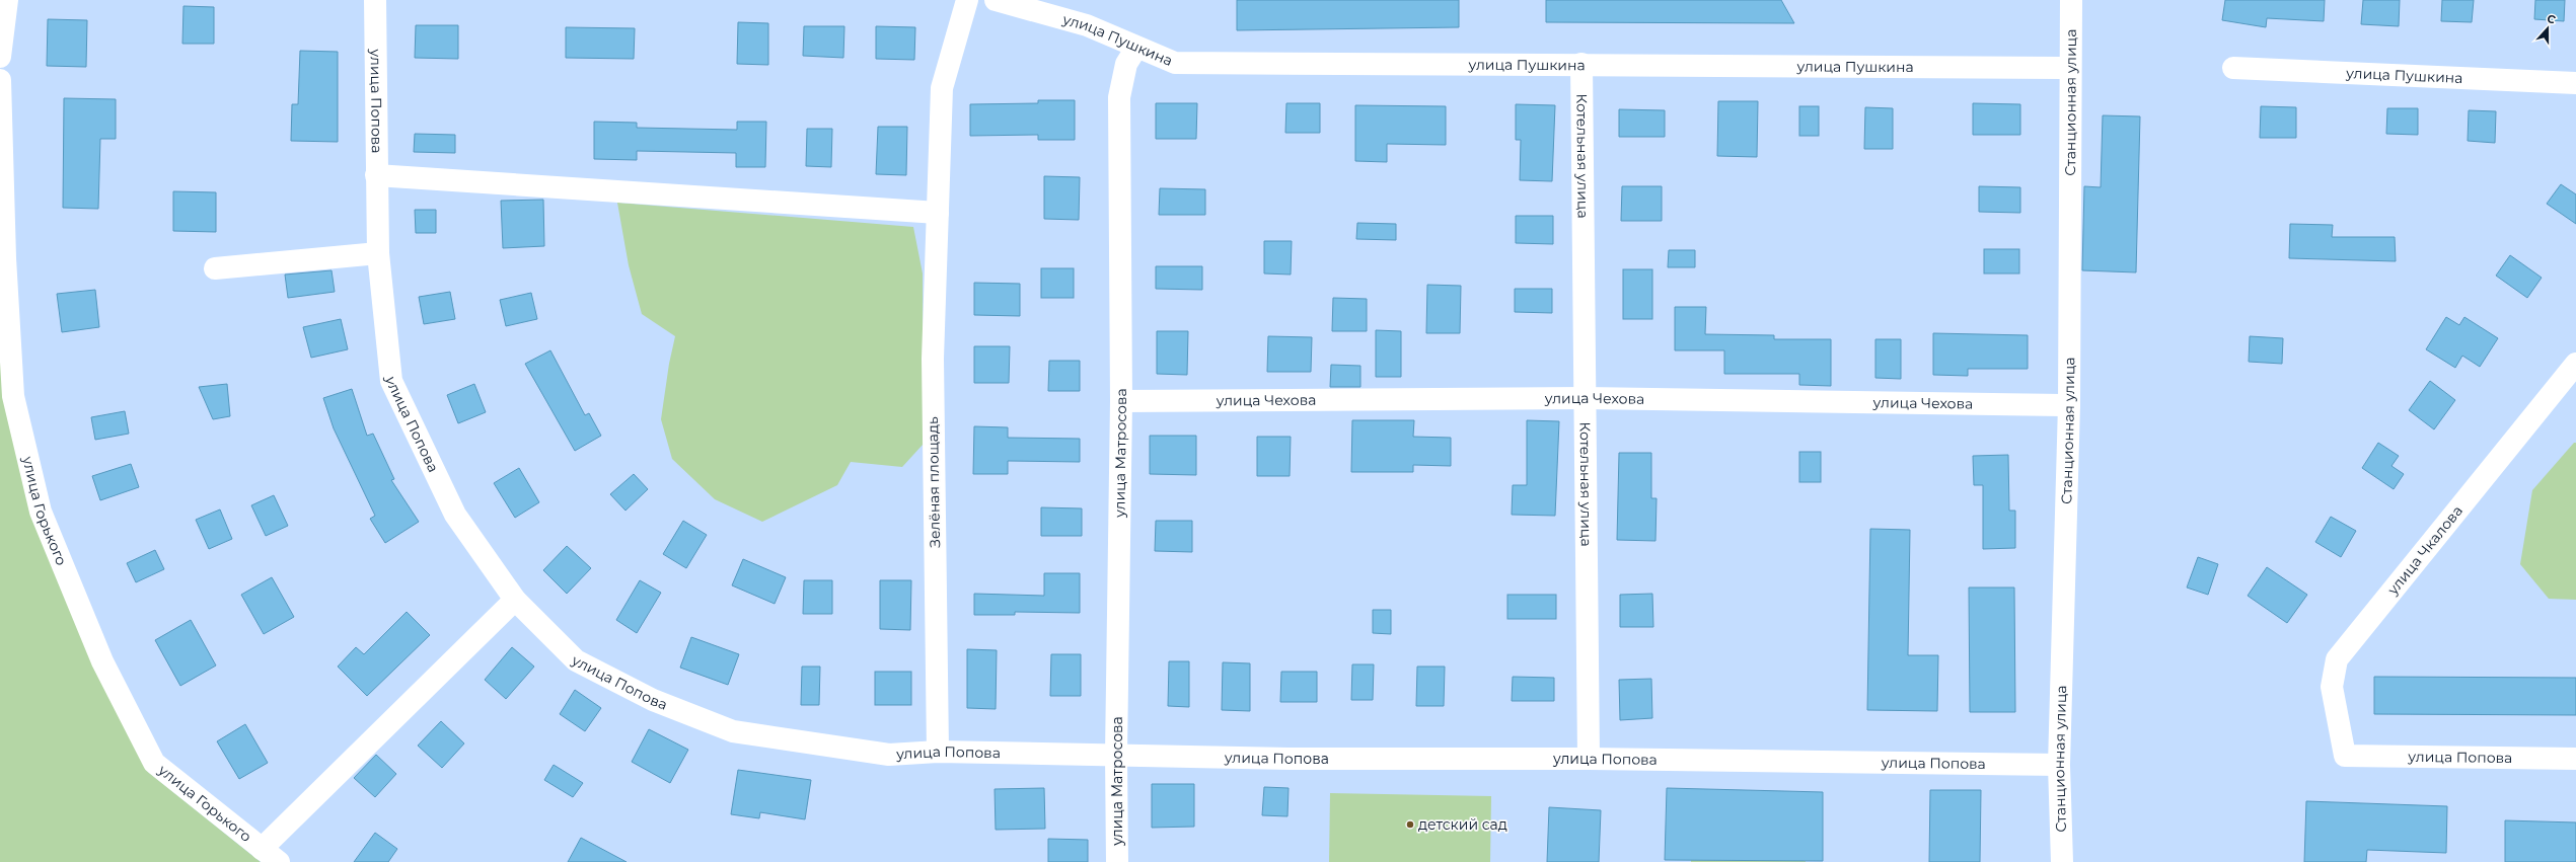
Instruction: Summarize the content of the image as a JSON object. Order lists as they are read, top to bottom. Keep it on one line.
{"streets":{"street":["улица Пушкина","улица Попова","Станционная улица","Котельная улица","улица Чехова","улица Матросова","Зелёная площадь","улица Горького","улица Чкалова"]},"crossings":[["улица Пушкина","Станционная улица"],["улица Пушкина","Котельная улица"],["улица Пушкина","улица Матросова"],["улица Попова","Станционная улица"],["улица Попова","Котельная улица"],["улица Попова","улица Матросова"],["улица Попова","Зелёная площадь"],["улица Попова","улица Чкалова"],["Станционная улица","улица Чехова"],["Котельная улица","улица Чехова"],["улица Чехова","улица Матросова"]],"places":["детский сад"],"north":"top"}
